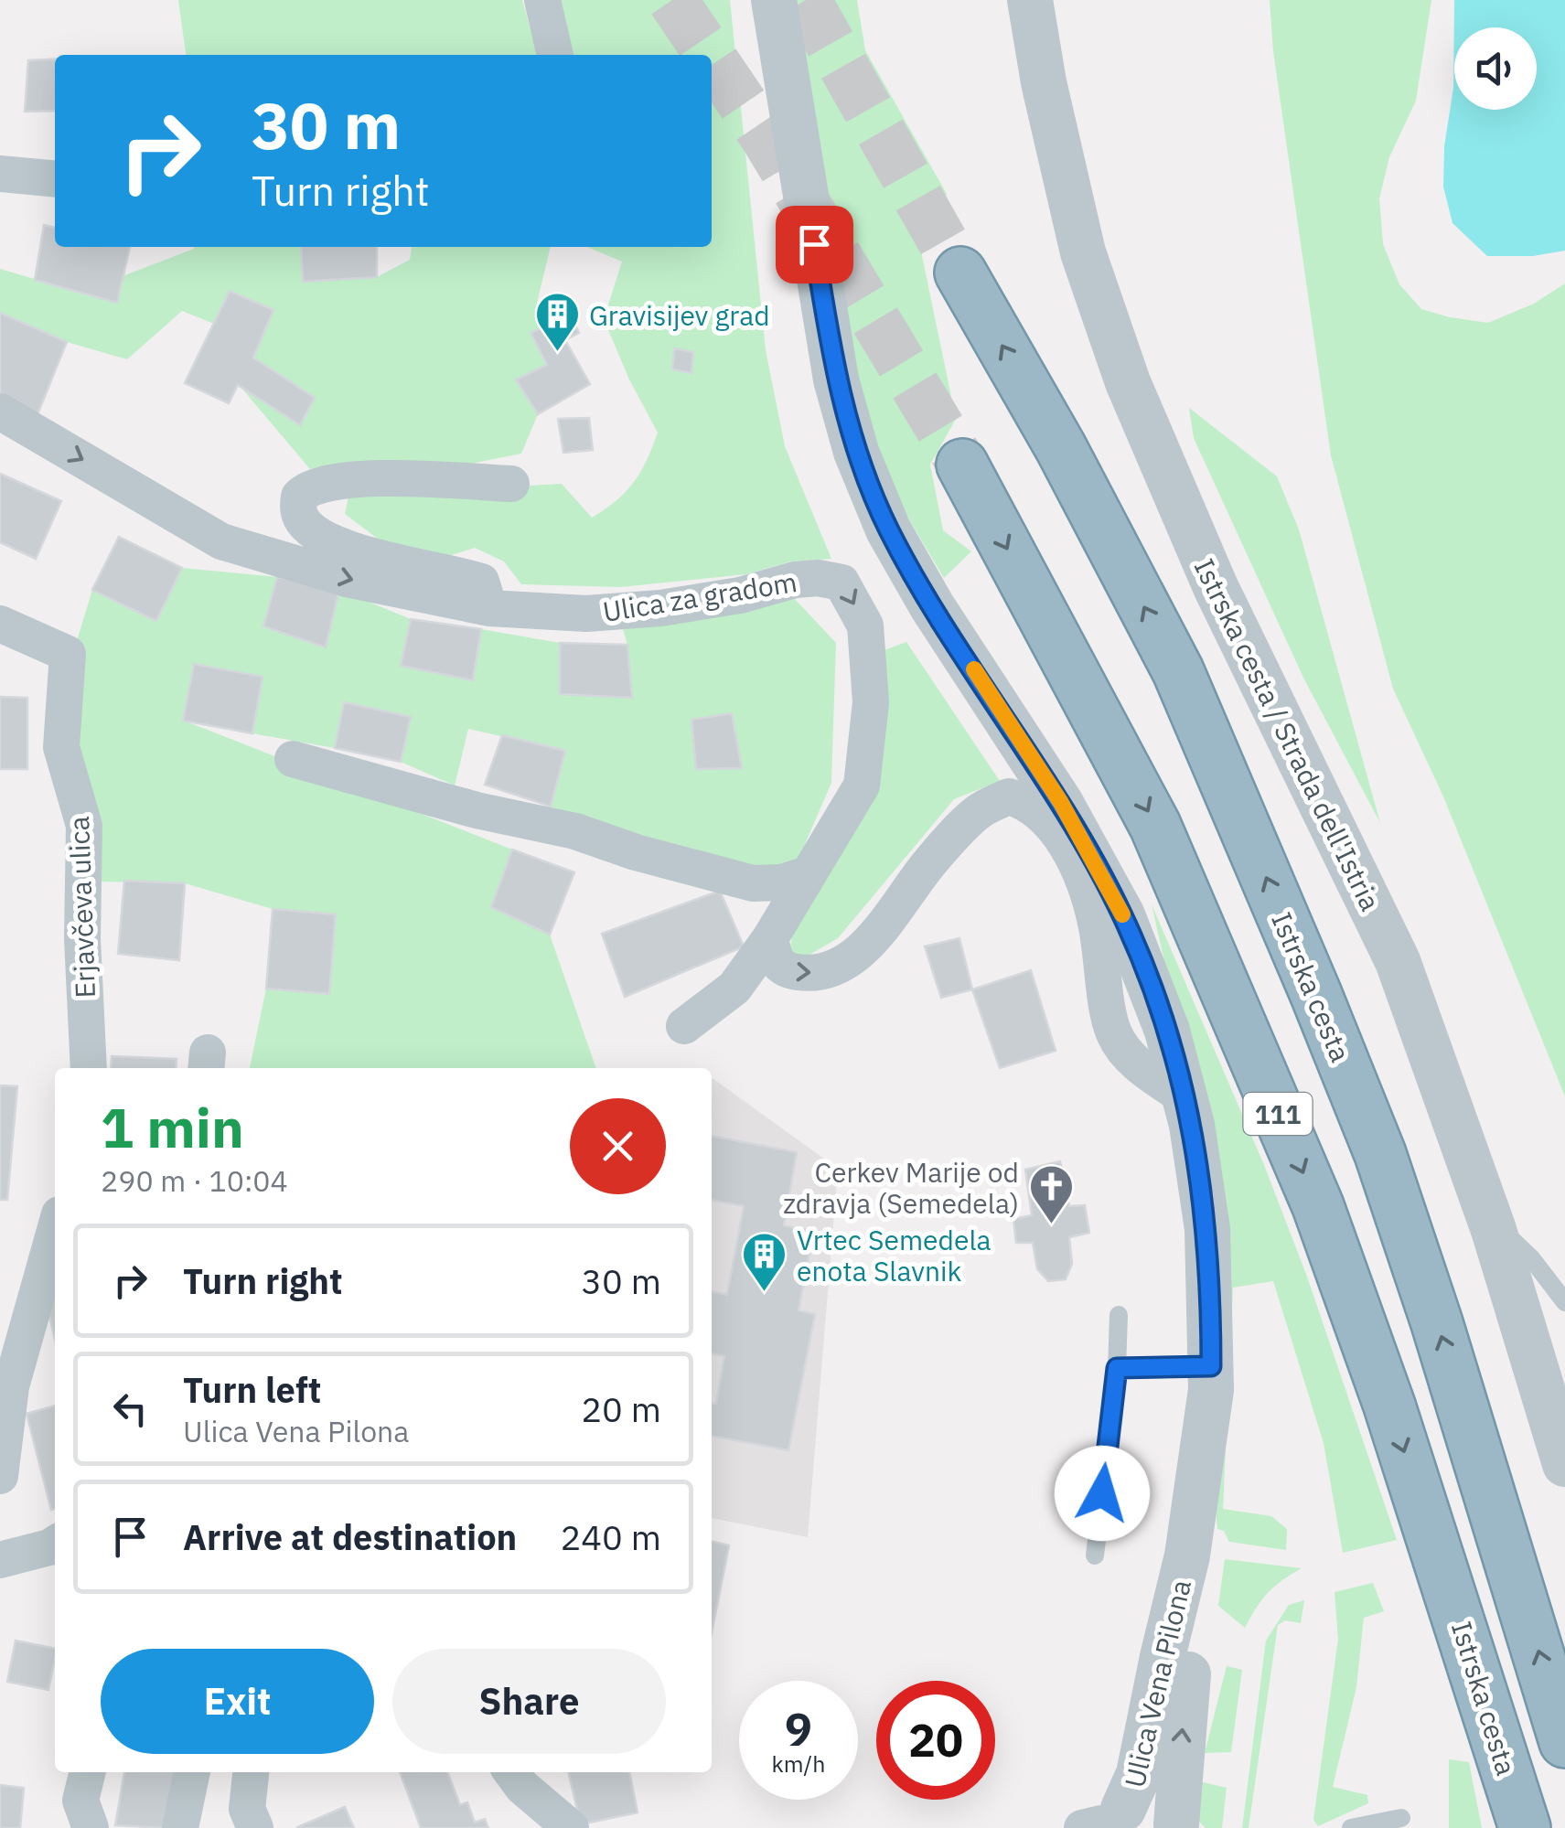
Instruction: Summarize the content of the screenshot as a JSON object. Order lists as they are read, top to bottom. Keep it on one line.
{"streets":{"highway":["Istrska cesta","111"],"street":["Ulica za gradom","Istrska cesta / Strada dell'Istria","Erjavčeva ulica","Ulica Vena Pilona"]},"places":{"building":["Gravisijev grad","Vrtec Semedela enota Slavnik"],"church":["Cerkev Marije od zdravja (Semedela)"]},"page":{"turn":["30 m","Turn right"],"heading":["1 min","290 m · 10:04"],"list":[{"name":"Turn right","value":"30 m"},{"name":"Turn left","note":"Ulica Vena Pilona","value":"20 m"},{"name":"Arrive at destination","value":"240 m"}],"buttons":["Exit","Share"],"speed":"9 km/h","limit":"20"}}
